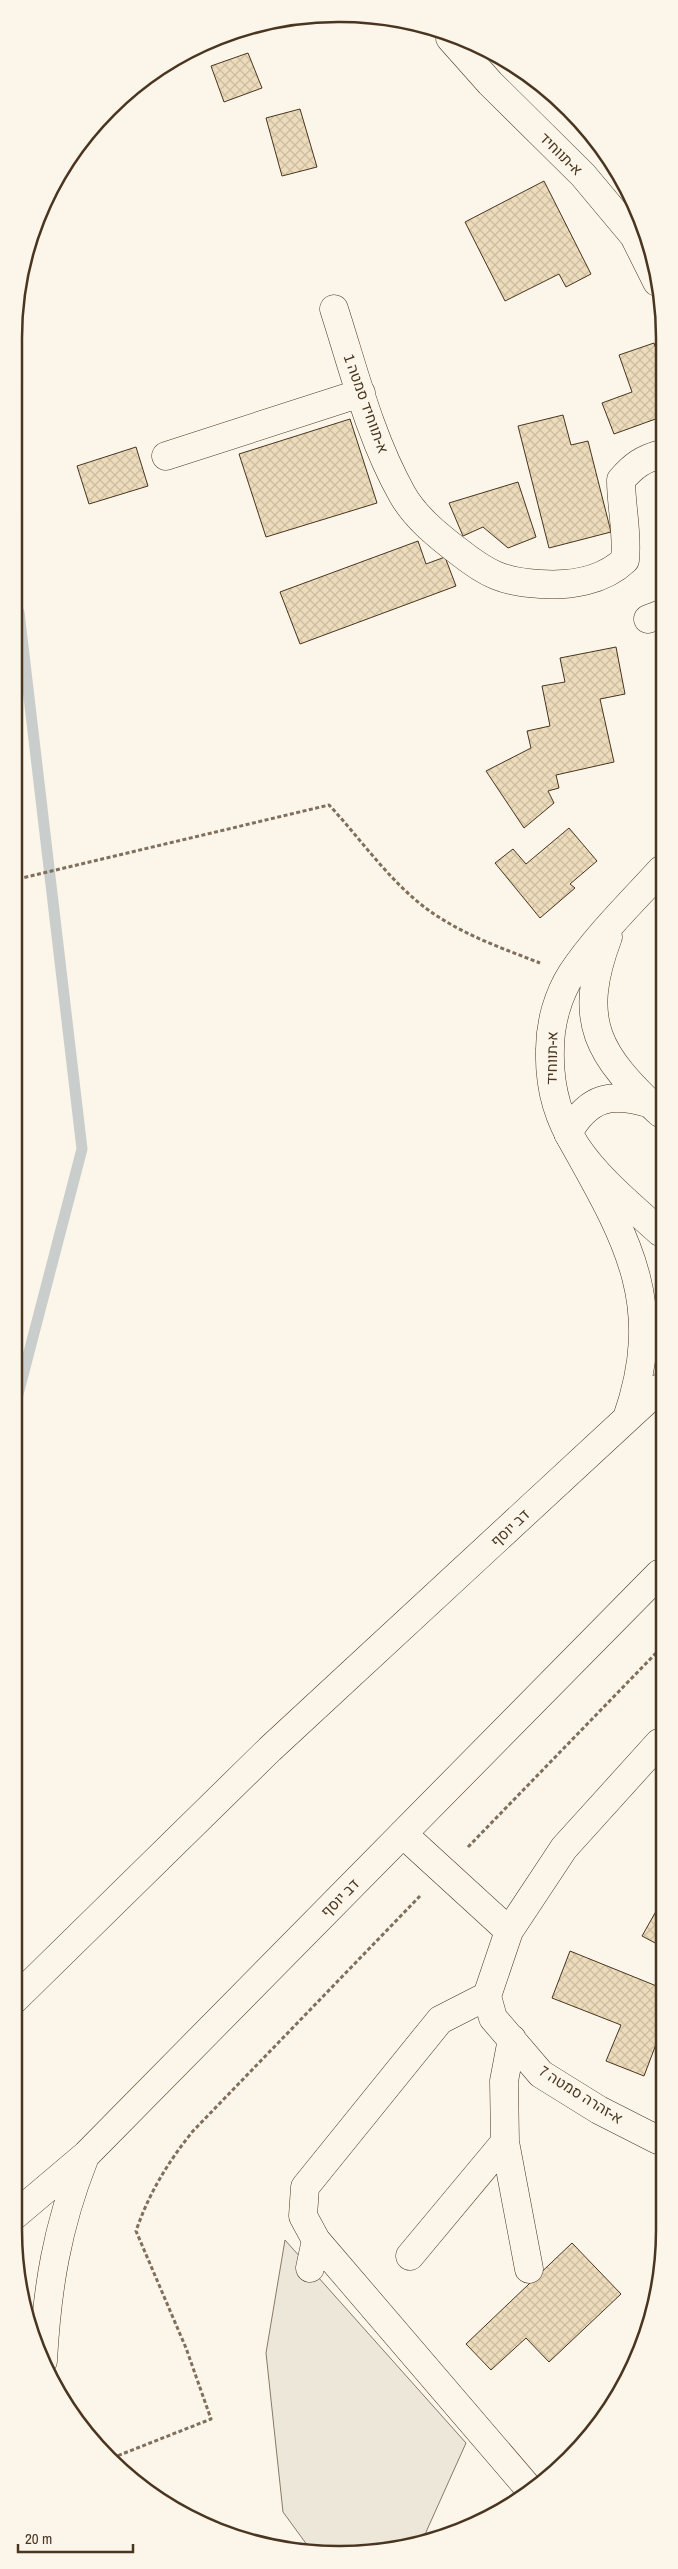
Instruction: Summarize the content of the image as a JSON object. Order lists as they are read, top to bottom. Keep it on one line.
{"streets":{"street":["א-תווחיד","א-תווחיד סמטה 1","דב יוסף","א-זהרה סמטה 7"]},"scale_bar":"20 m"}
